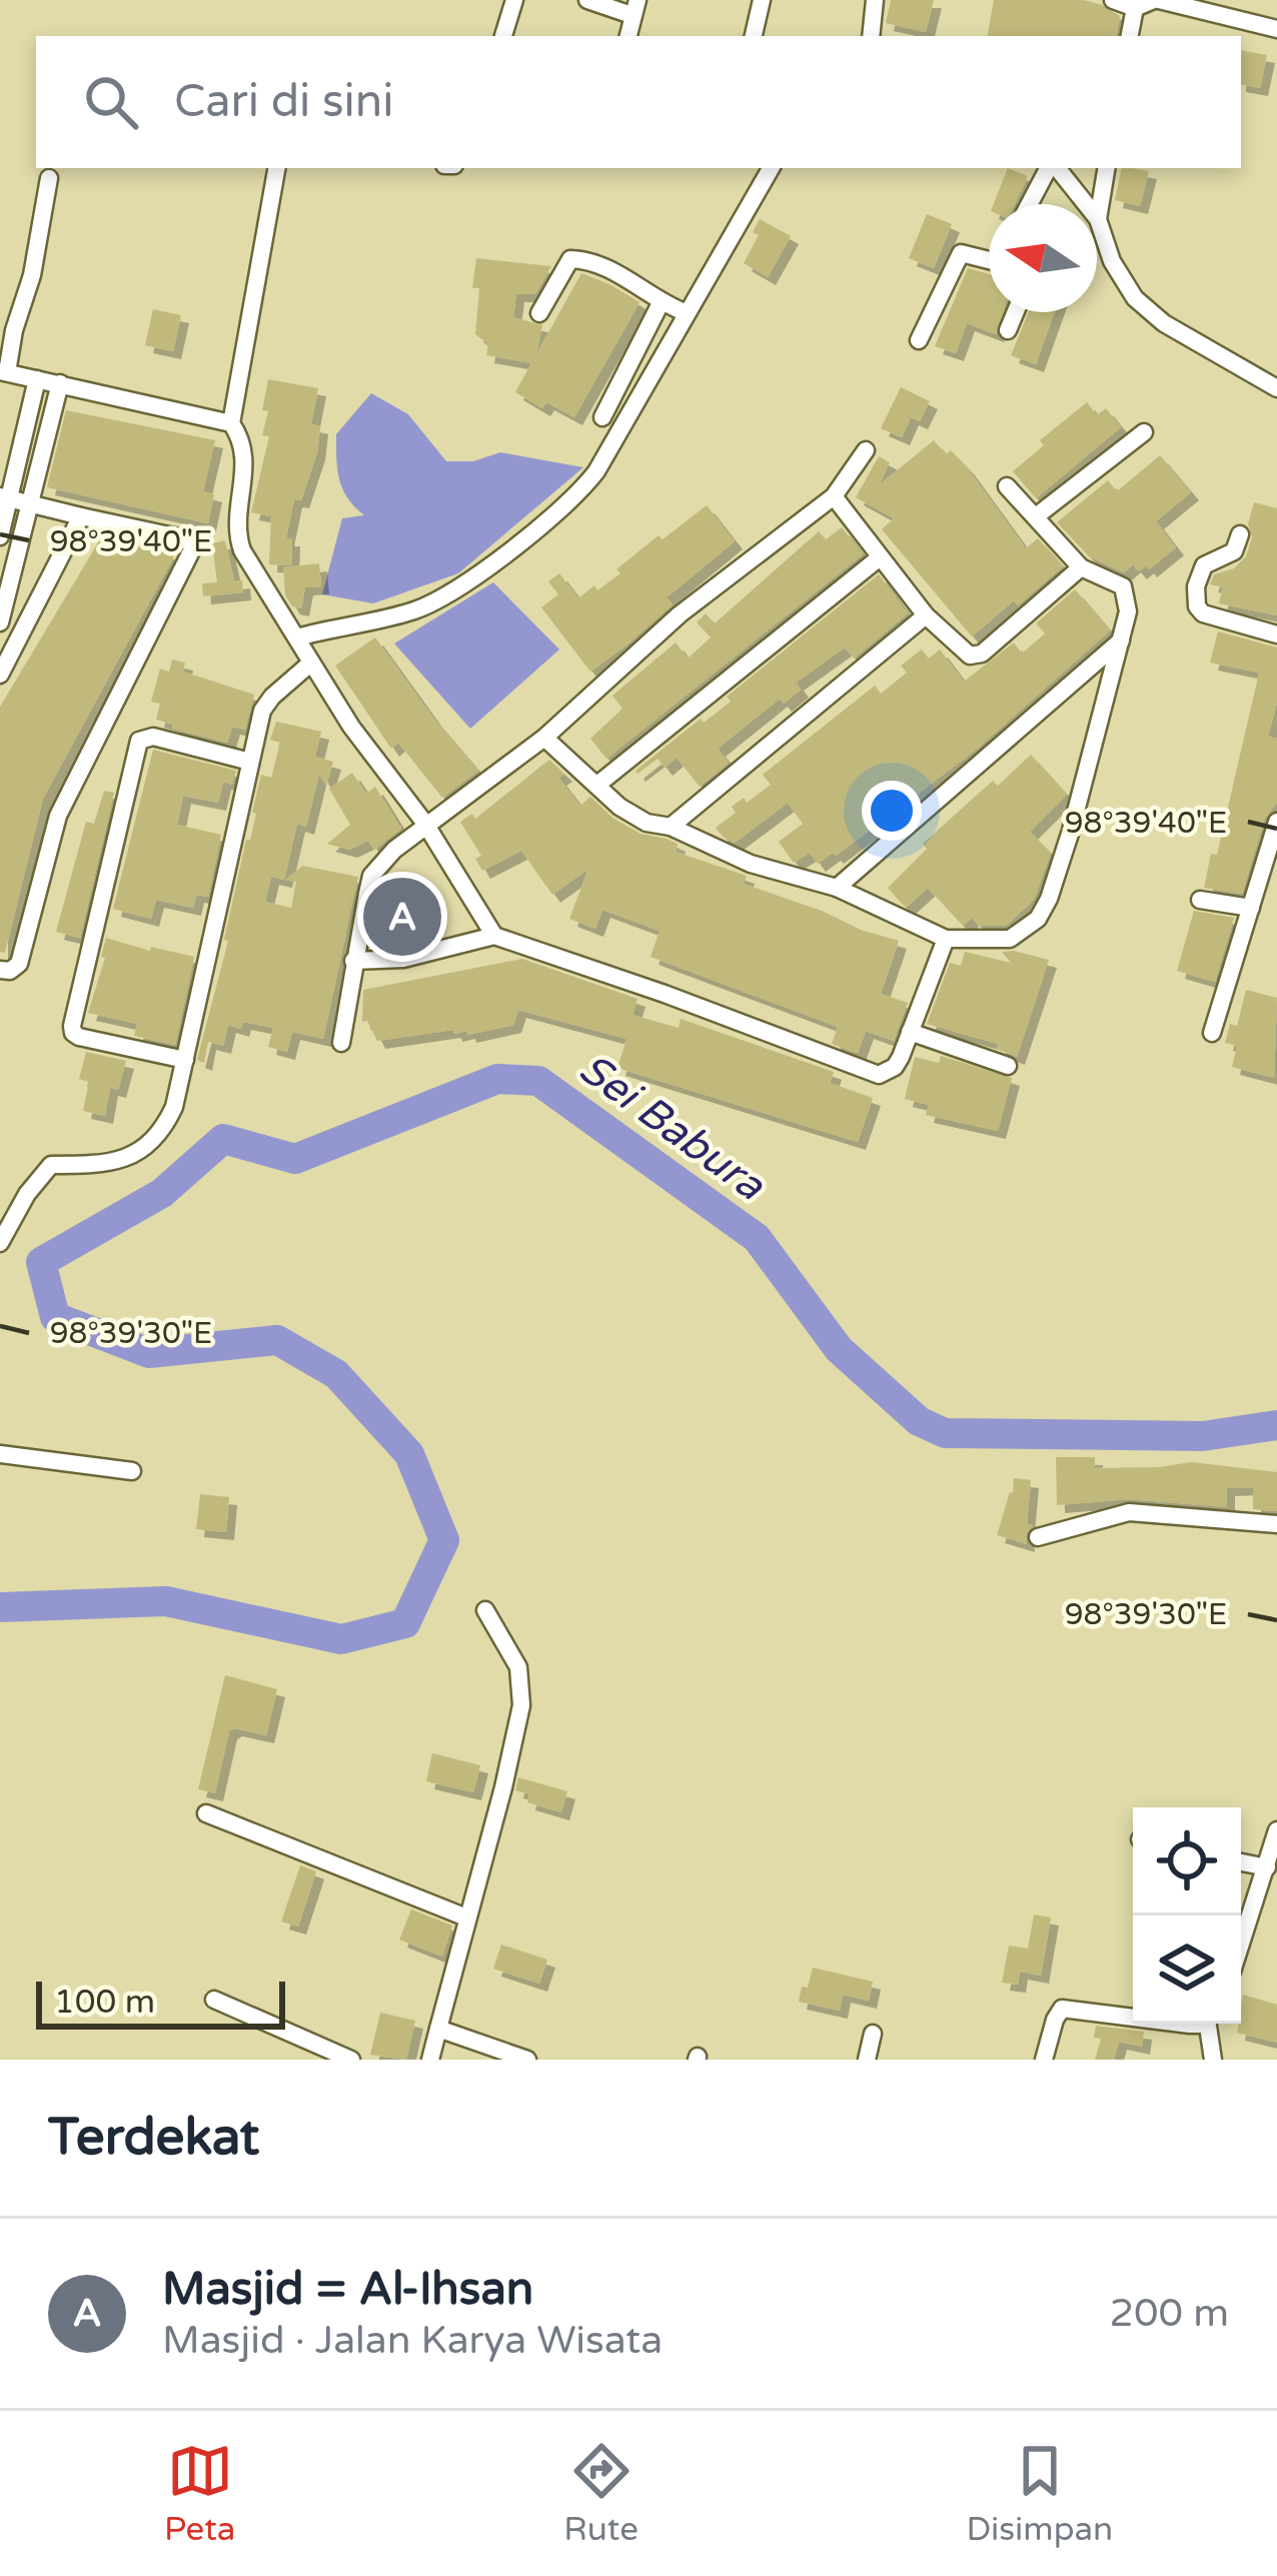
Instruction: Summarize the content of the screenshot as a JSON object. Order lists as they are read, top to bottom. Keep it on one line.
{"water":["Sei Babura"],"scale_bar":"100 m","north":"left","page":{"search":"Cari di sini","pins":"A","scale":"100 m","heading":"Terdekat","list":[{"mark":"A","name":"Masjid = Al-Ihsan","note":"Masjid · Jalan Karya Wisata","value":"200 m"}],"nav":["Peta","Rute","Disimpan"]},"coordinates":["98°39'40\"E","98°39'30\"E"]}
